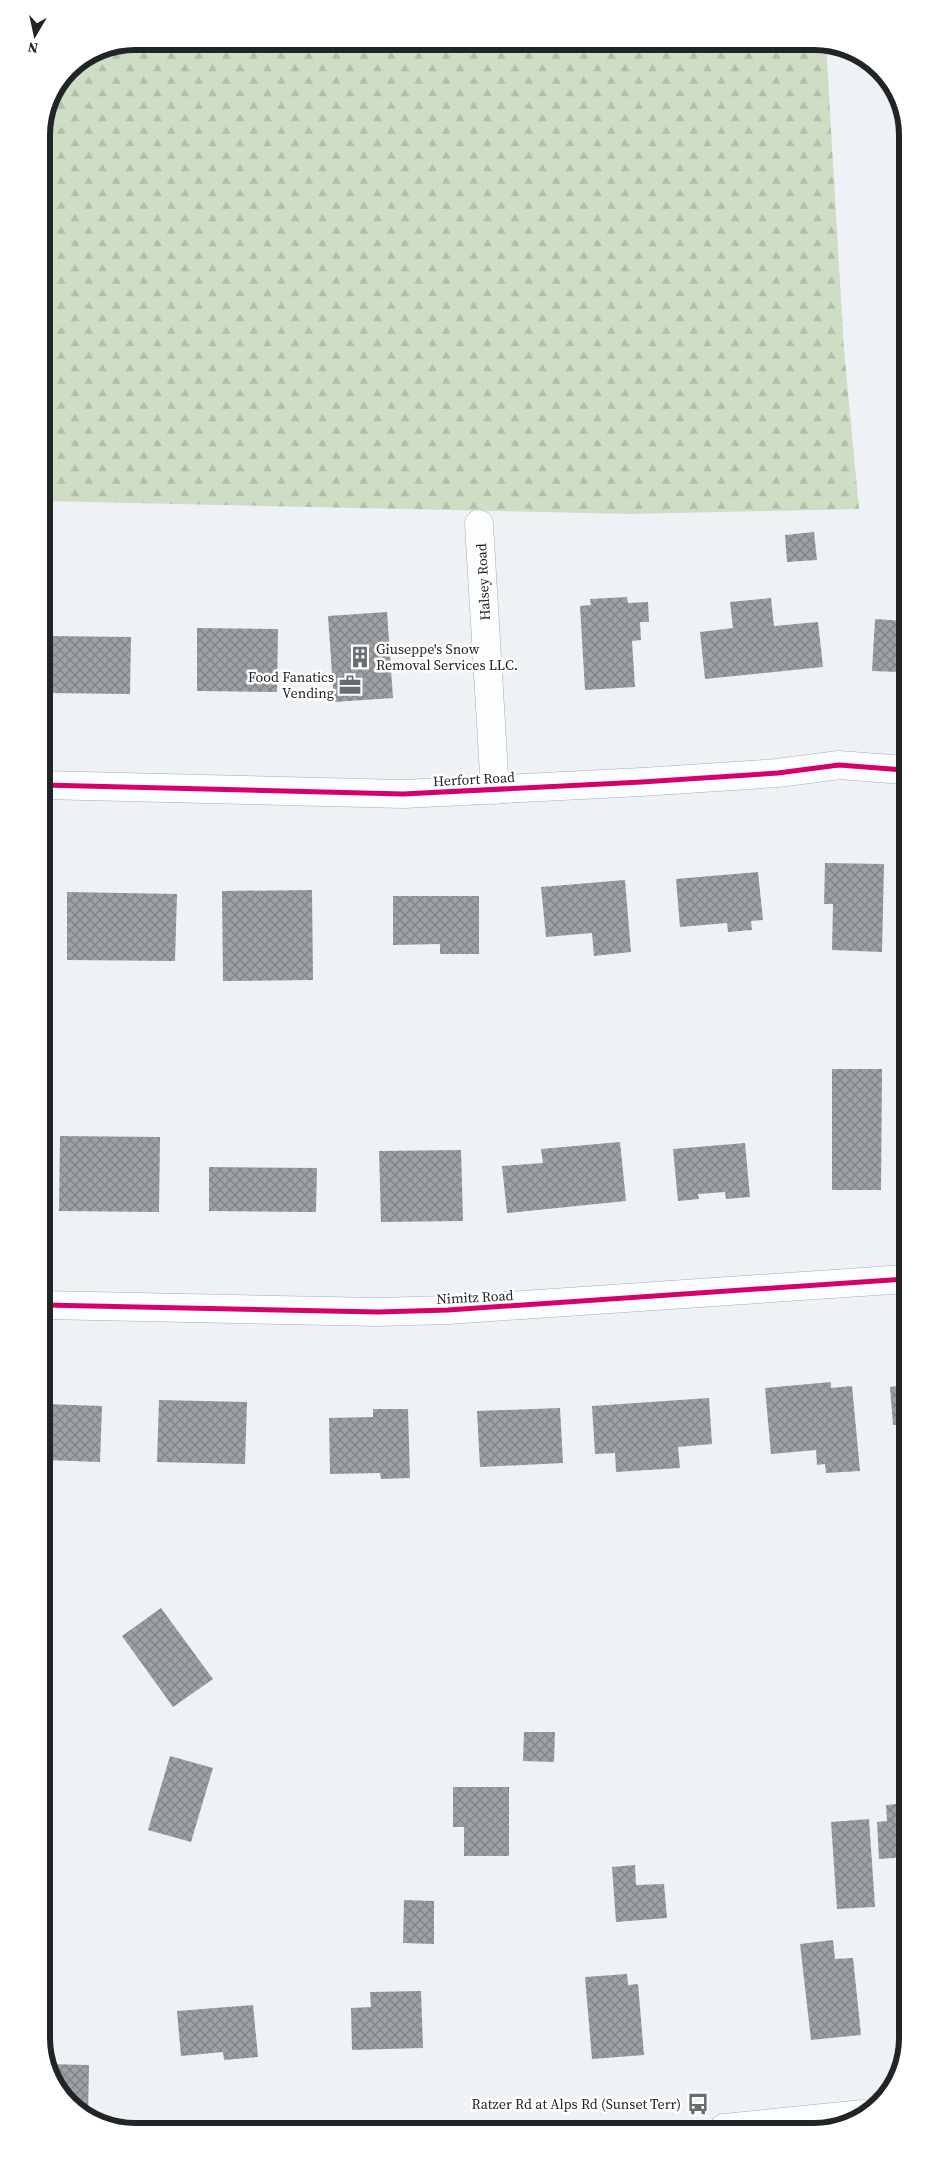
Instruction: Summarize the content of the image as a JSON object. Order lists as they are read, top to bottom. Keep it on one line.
{"streets":{"street":["Halsey Road","Herfort Road","Nimitz Road"]},"crossings":[["Halsey Road","Herfort Road"]],"places":{"building":["Giuseppe's Snow Removal Services LLC."],"office":["Food Fanatics Vending"],"bus stop":["Ratzer Rd at Alps Rd (Sunset Terr)"]},"north":"bottom"}
